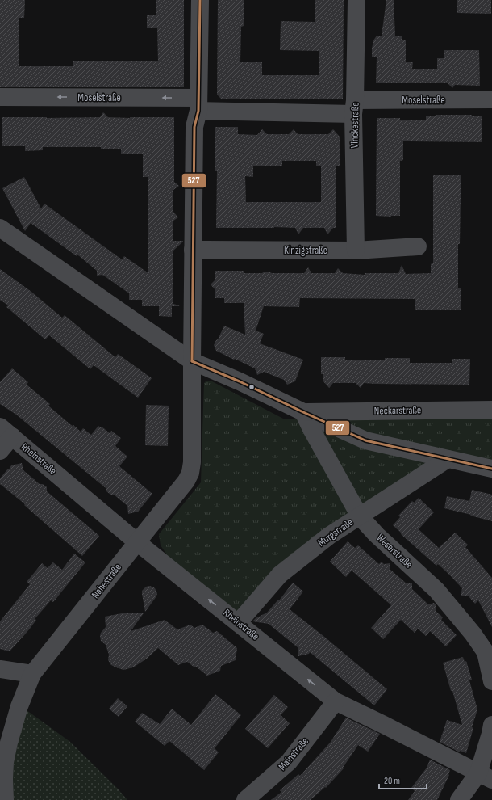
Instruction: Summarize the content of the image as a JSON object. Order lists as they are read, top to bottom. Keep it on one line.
{"streets":{"street":["Moselstraße","Vinckestraße","Kinzigstraße","Neckarstraße","Rheinstraße","Murgstraße","Weserstraße","Nahestraße","Mainstraße"]},"crossings":[["Moselstraße","Vinckestraße"],["Moselstraße","Nahestraße"],["Vinckestraße","Kinzigstraße"],["Kinzigstraße","Nahestraße"],["Neckarstraße","Weserstraße"],["Rheinstraße","Murgstraße"],["Rheinstraße","Nahestraße"],["Rheinstraße","Mainstraße"],["Murgstraße","Weserstraße"]],"one_way":["Moselstraße","Rheinstraße"],"lines":["transit line 527"],"scale_bar":"20 m"}
